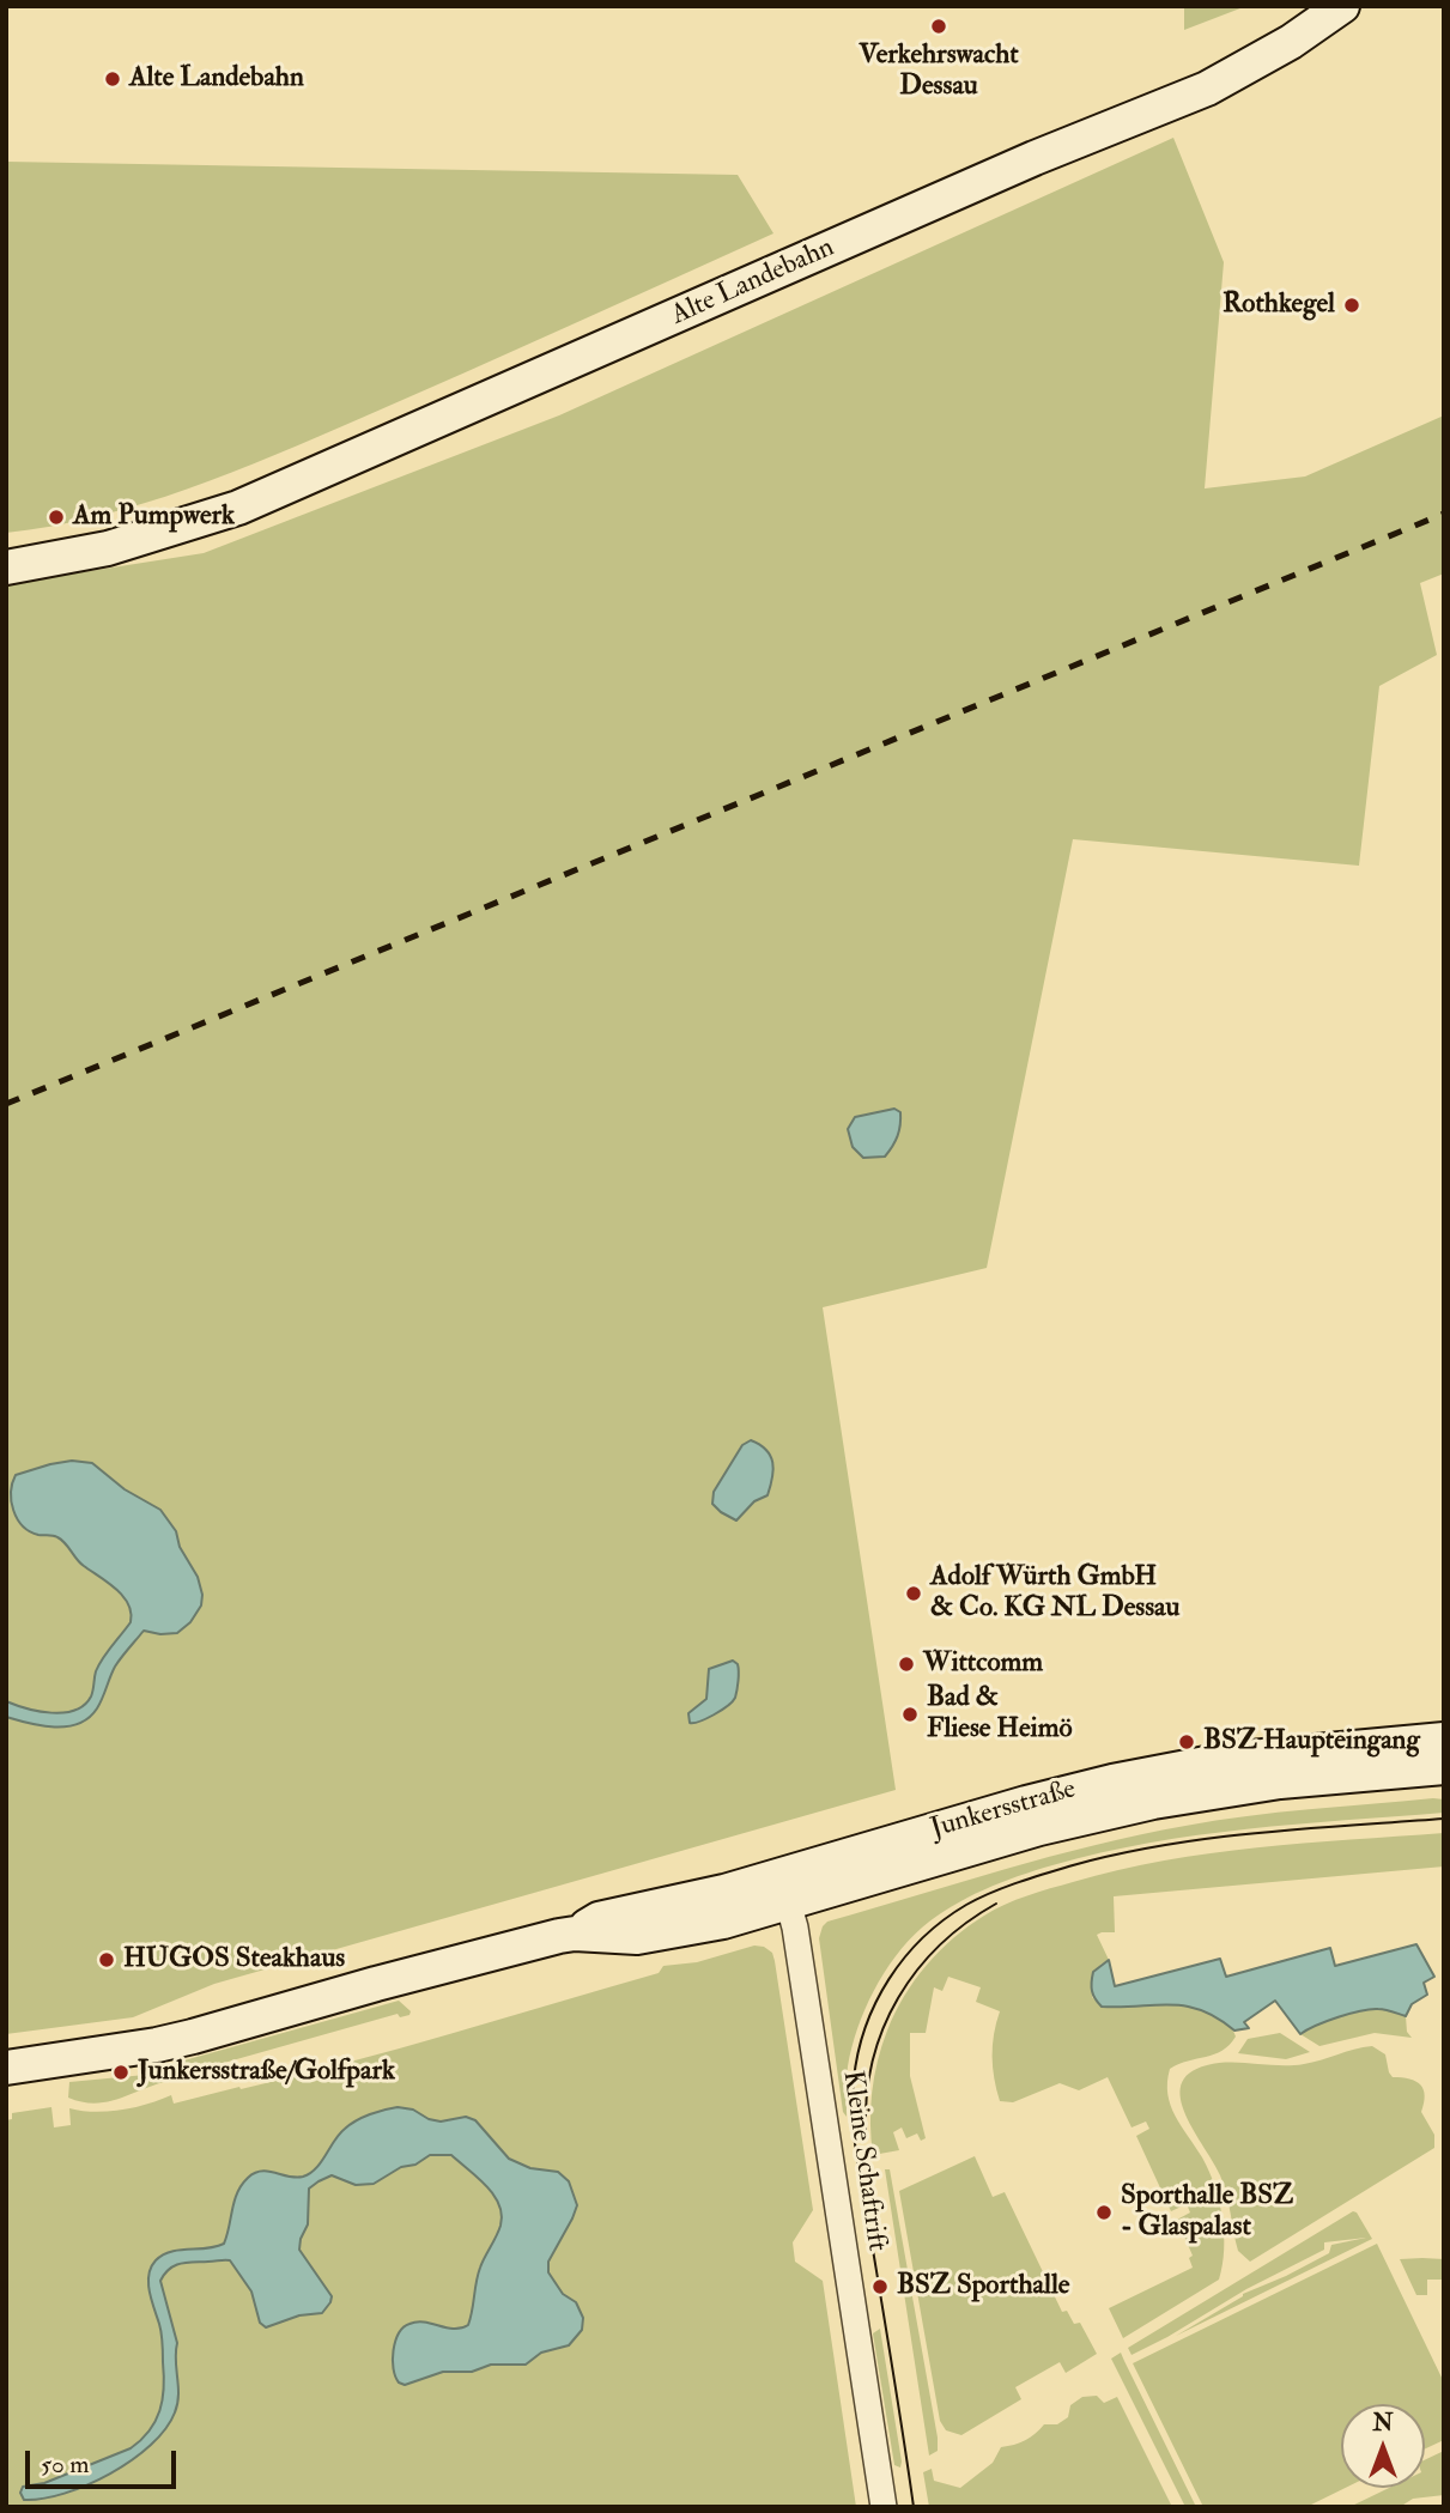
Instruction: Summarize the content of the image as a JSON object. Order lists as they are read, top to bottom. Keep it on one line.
{"streets":{"main road":["Alte Landebahn","Junkersstraße"],"street":["Kleine Schaftrift"]},"crossings":[["Junkersstraße","Kleine Schaftrift"]],"places":["Verkehrswacht Dessau","Alte Landebahn","Rothkegel","Am Pumpwerk","Adolf Würth GmbH & Co. KG NL Dessau","Wittcomm","Bad & Fliese Heimö","BSZ Haupteingang","HUGOS Steakhaus","Junkersstraße/Golfpark","Sporthalle BSZ - Glaspalast","BSZ Sporthalle"],"scale_bar":"50 m","north":"top"}
